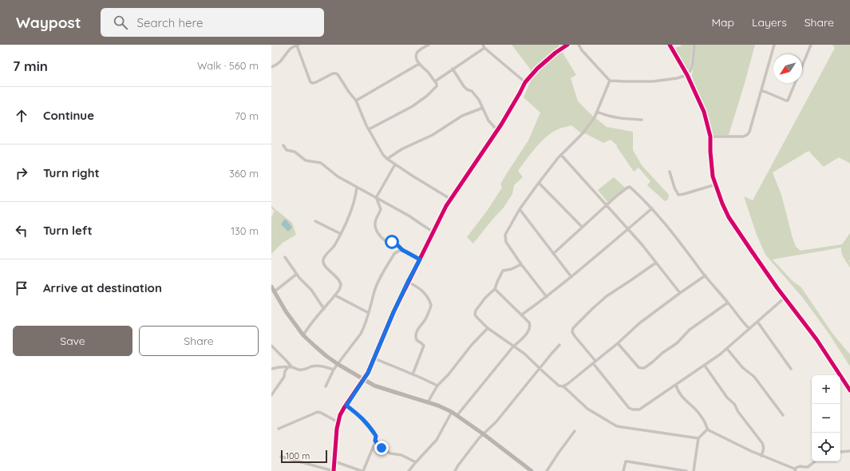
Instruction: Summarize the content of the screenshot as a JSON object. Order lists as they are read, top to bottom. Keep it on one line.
{"scale_bar":"100 m","north":"bottom left","page":{"header":"Waypost","search":"Search here","nav":["Map","Layers","Share"],"heading":["7 min","Walk · 560 m"],"list":[["Continue","70 m"],["Turn right","360 m"],["Turn left","130 m"],"Arrive at destination"],"buttons":["Save","Share"],"map_buttons":["+","−"],"scale":"100 m"}}
